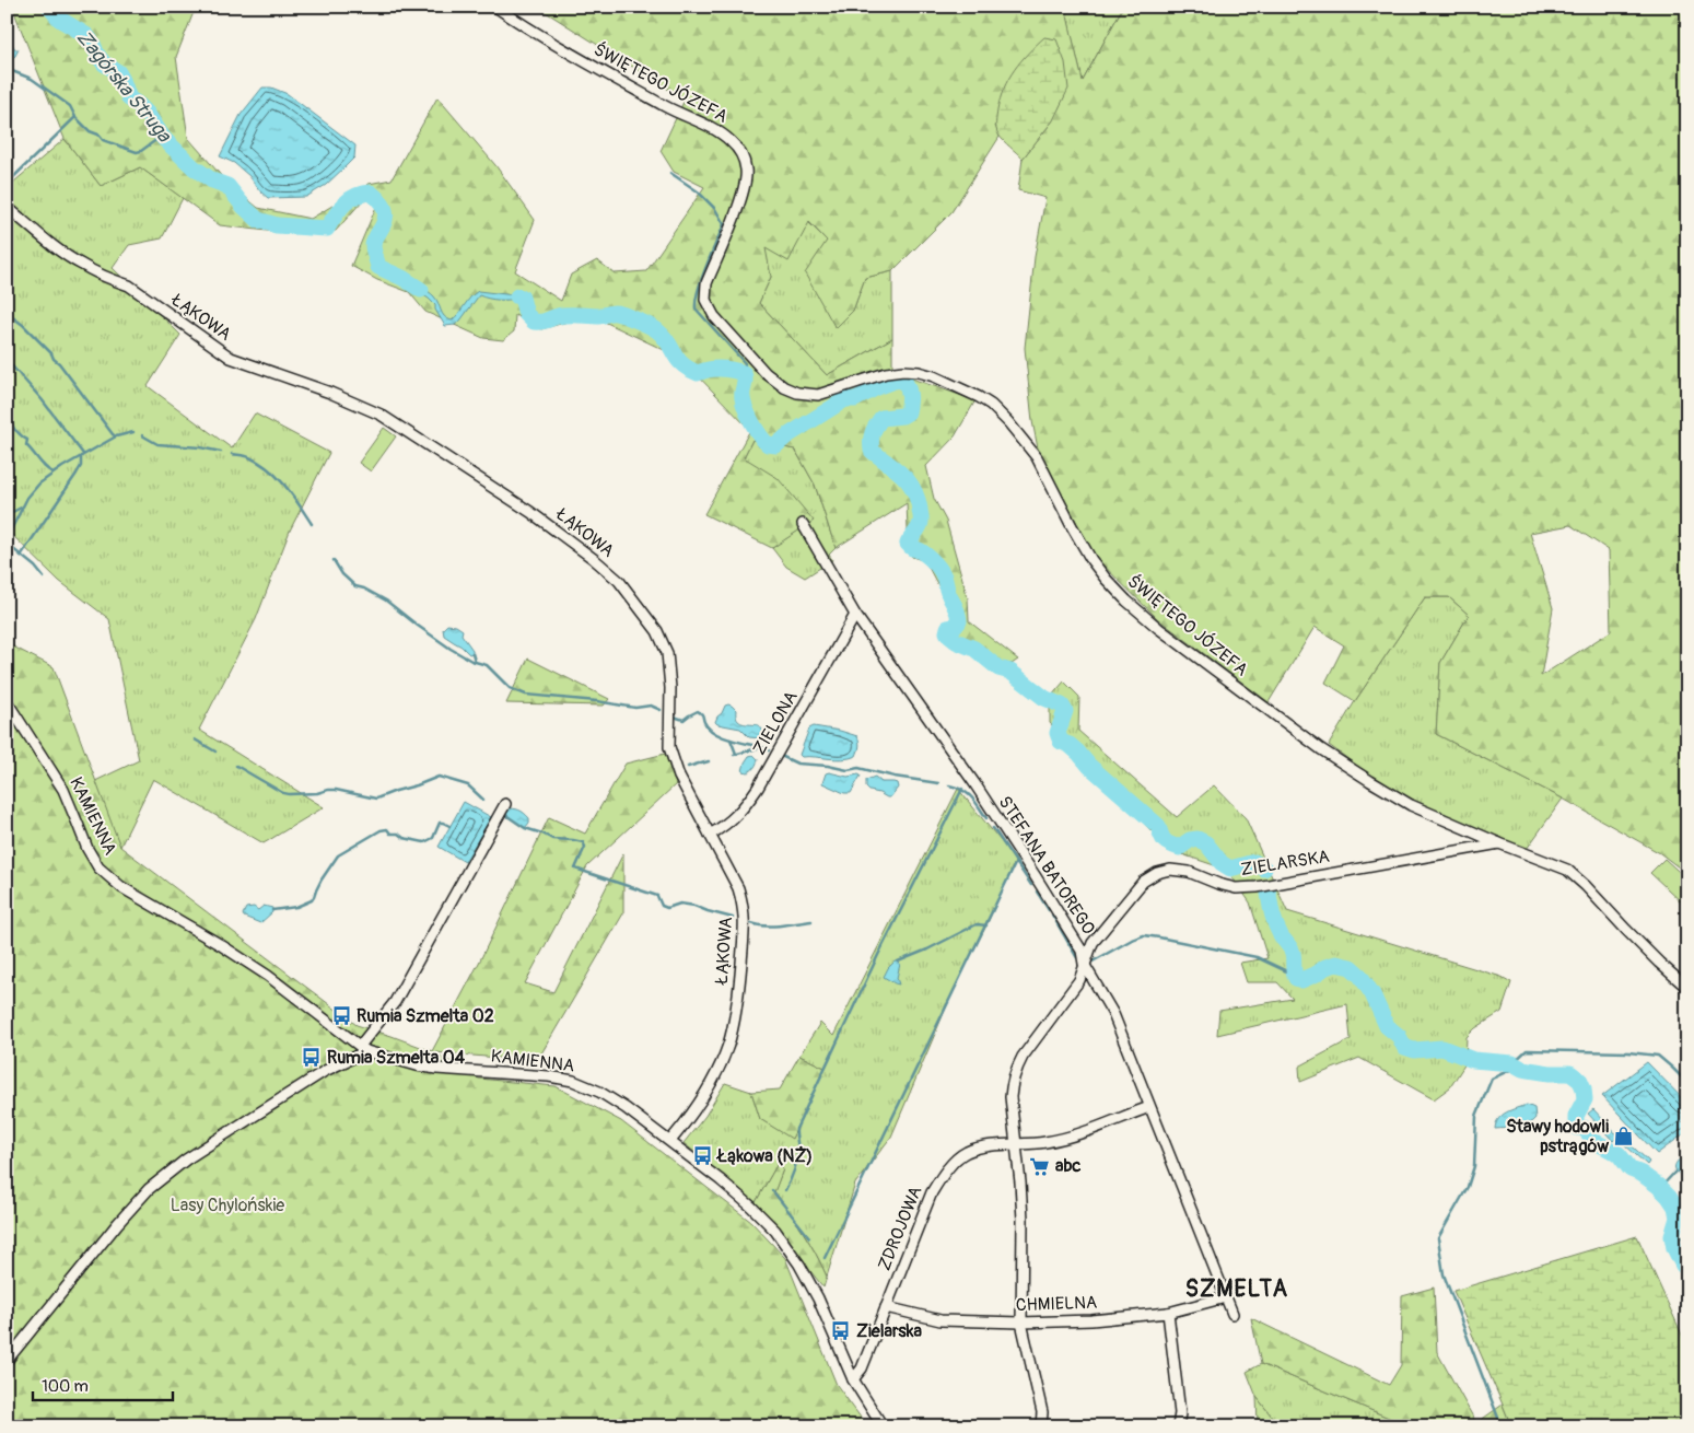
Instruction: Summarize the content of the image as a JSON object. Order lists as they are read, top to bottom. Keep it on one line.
{"streets":{"street":["ŚWIĘTEGO JÓZEFA","ŁĄKOWA","ZIELONA","KAMIENNA","ZIELARSKA","STEFANA BATOREGO","ZDROJOWA","CHMIELNA"]},"crossings":[["ŚWIĘTEGO JÓZEFA","ZIELARSKA"],["ŁĄKOWA","ZIELONA"],["ŁĄKOWA","KAMIENNA"],["ZIELONA","STEFANA BATOREGO"],["KAMIENNA","ZDROJOWA"],["ZIELARSKA","STEFANA BATOREGO"],["ZIELARSKA","ZDROJOWA"],["ZIELARSKA","CHMIELNA"],["STEFANA BATOREGO","ZDROJOWA"],["STEFANA BATOREGO","CHMIELNA"],["ZDROJOWA","CHMIELNA"]],"districts":["SZMELTA"],"water":["Zagórska Struga"],"parks":["Lasy Chylońskie"],"places":{"bus stop":["Rumia Szmelta 02","Rumia Szmelta 04","Łąkowa (NŻ)","Zielarska"],"shop":["Stawy hodowli pstrągów"],"supermarket":["abc"]},"scale_bar":"100 m"}
